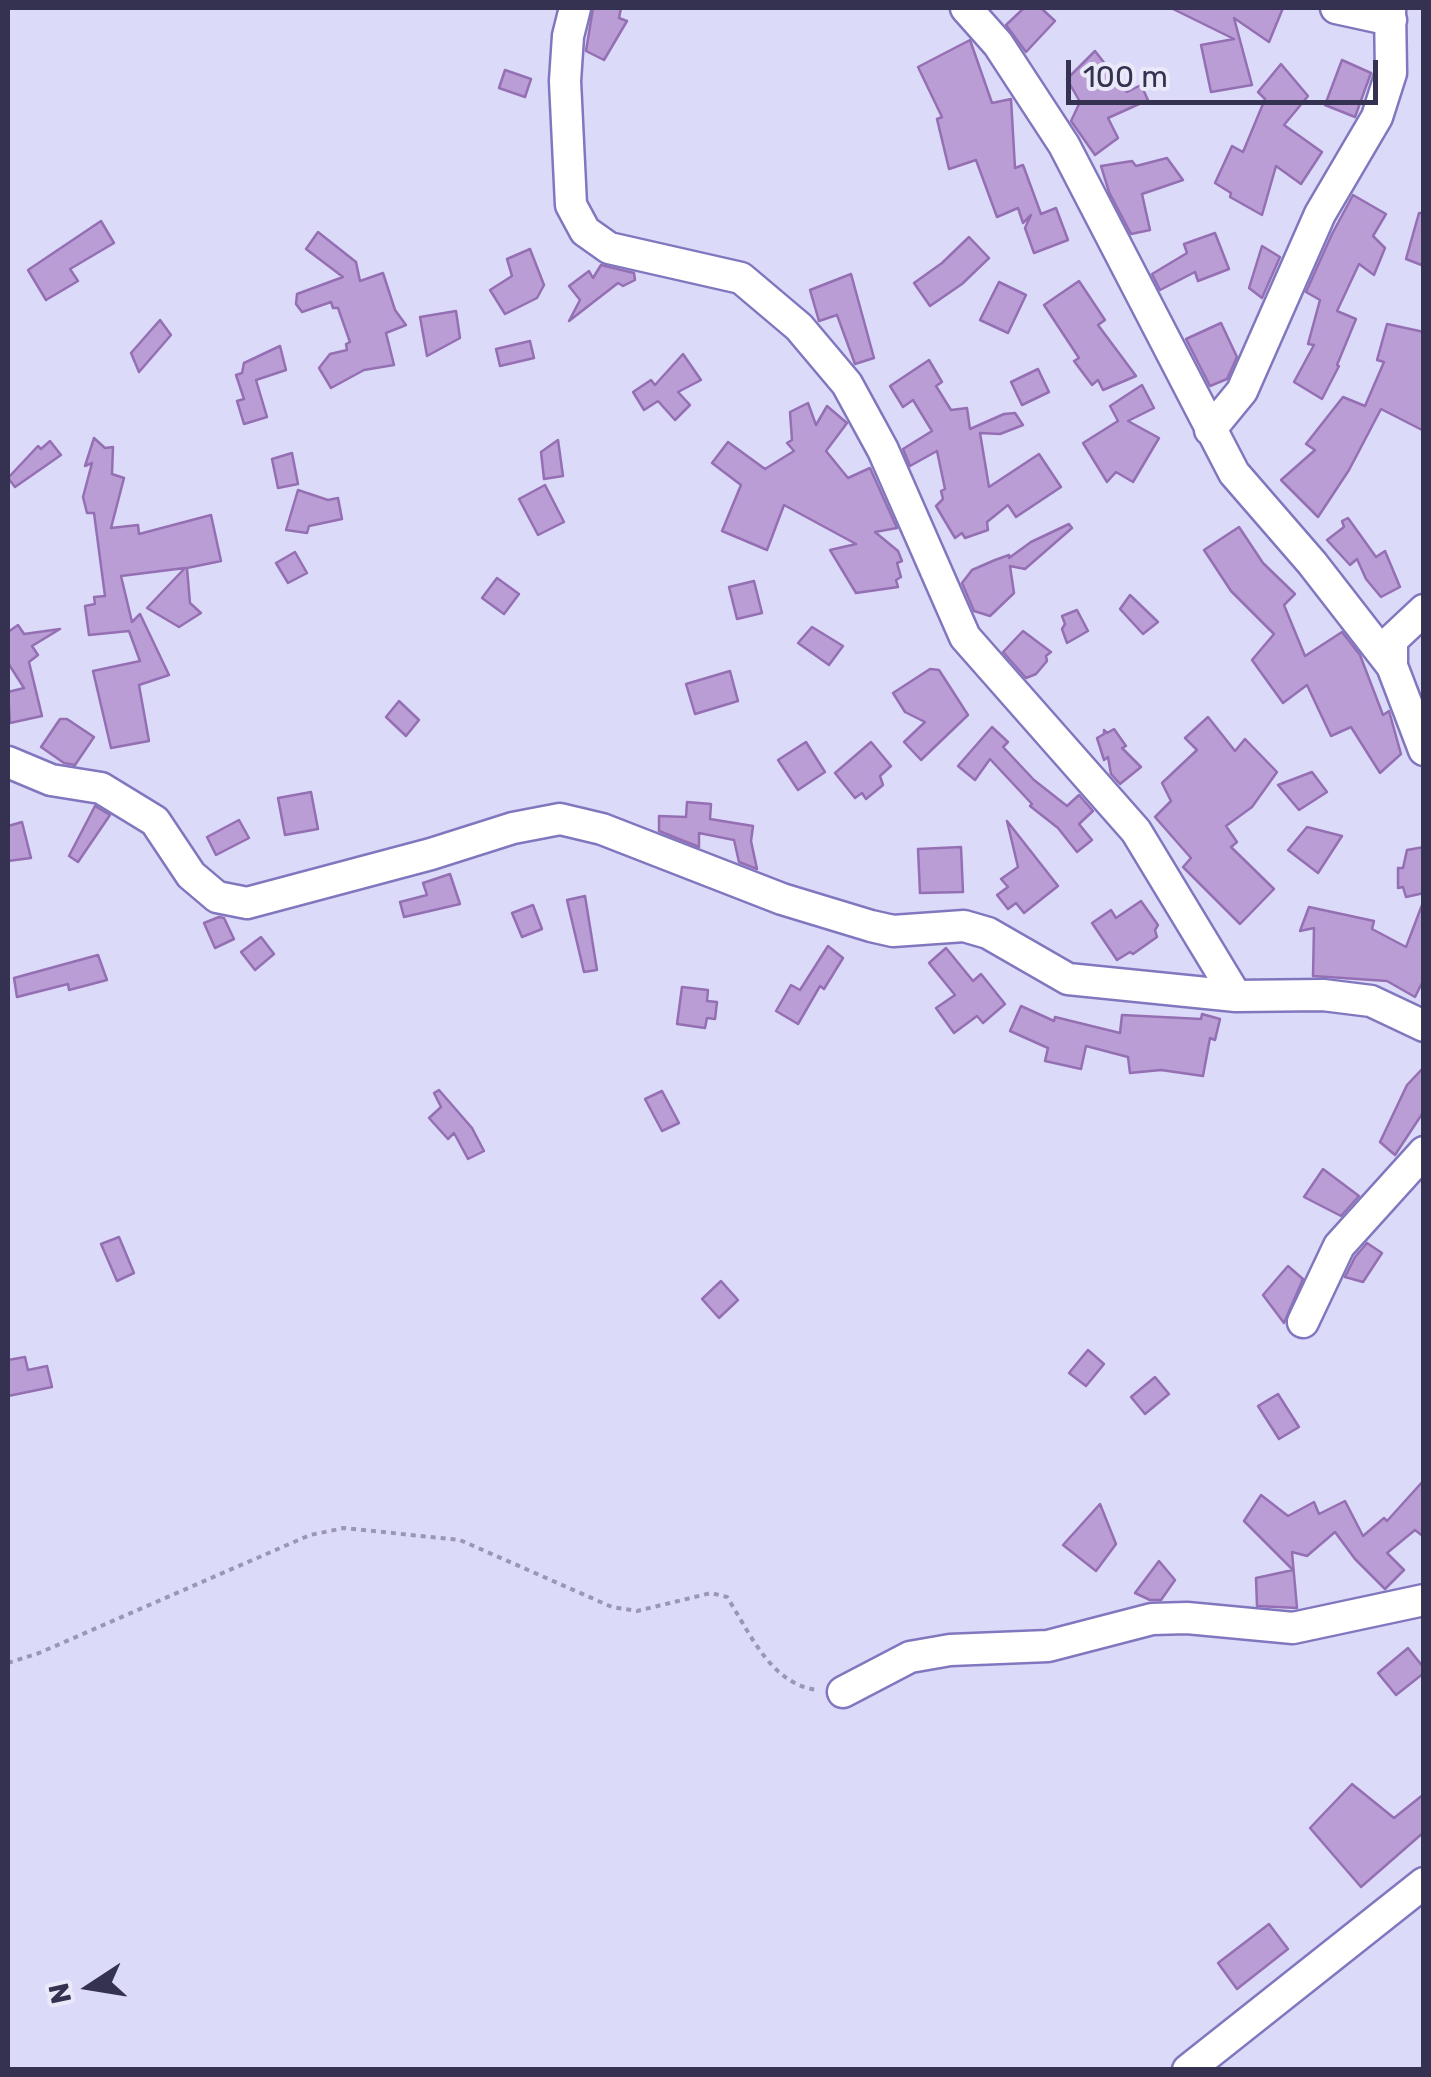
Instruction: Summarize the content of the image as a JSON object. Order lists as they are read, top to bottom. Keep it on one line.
{"scale_bar":"100 m","north":"left"}
